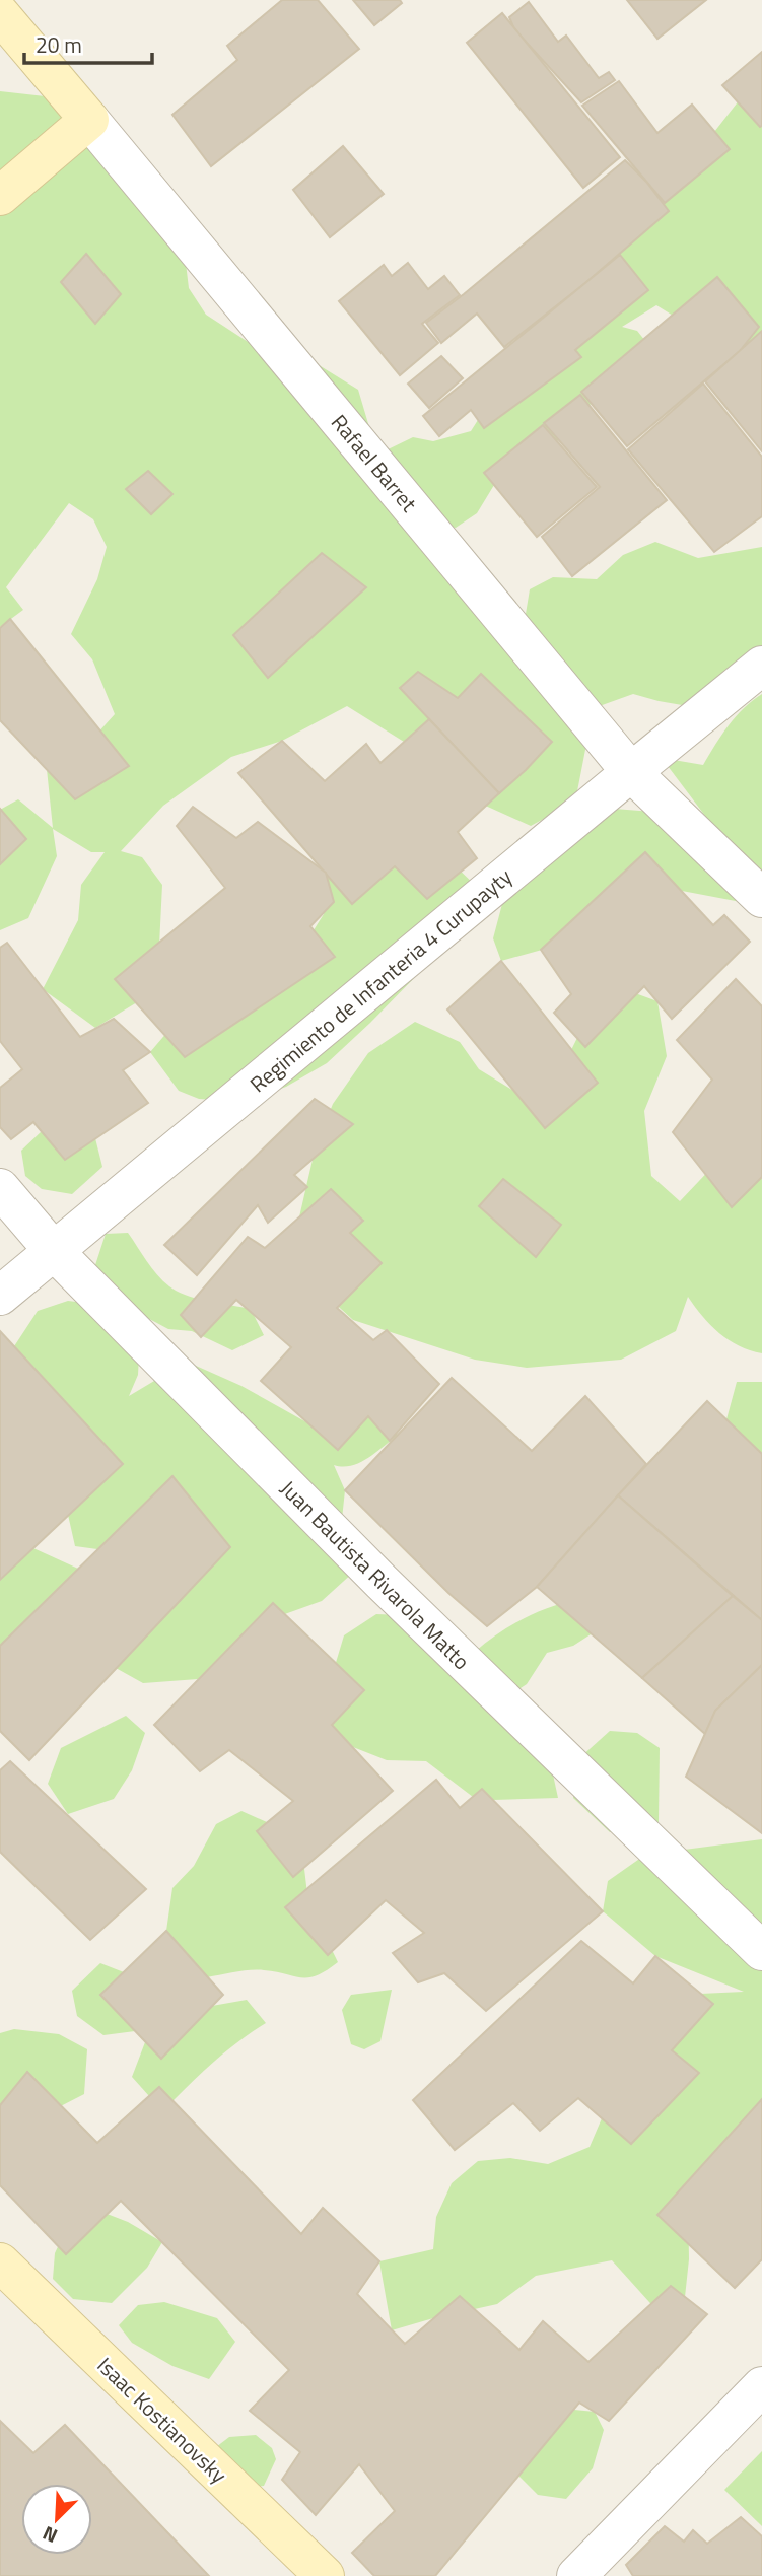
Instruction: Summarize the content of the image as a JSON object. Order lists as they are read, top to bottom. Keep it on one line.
{"streets":{"main road":["Rafael Barret","Isaac Kostianovsky"],"street":["Regimiento de Infanteria 4 Curupayty","Juan Bautista Rivarola Matto"]},"crossings":[["Rafael Barret","Regimiento de Infanteria 4 Curupayty"],["Regimiento de Infanteria 4 Curupayty","Juan Bautista Rivarola Matto"]],"scale_bar":"20 m","north":"bottom left"}
